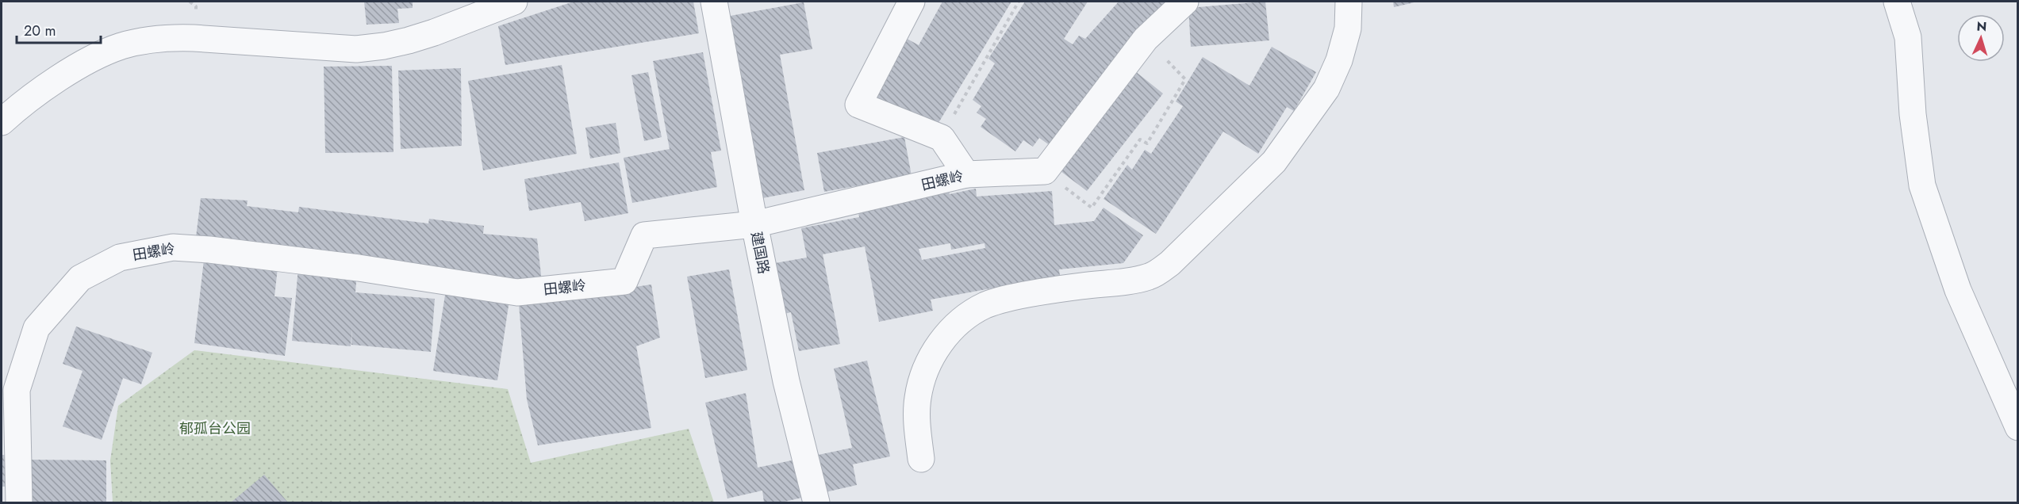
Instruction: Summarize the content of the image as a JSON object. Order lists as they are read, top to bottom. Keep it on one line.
{"streets":{"street":["田螺岭","建国路"]},"crossings":[["田螺岭","建国路"]],"parks":["郁孤台公园"],"scale_bar":"20 m","north":"top"}
